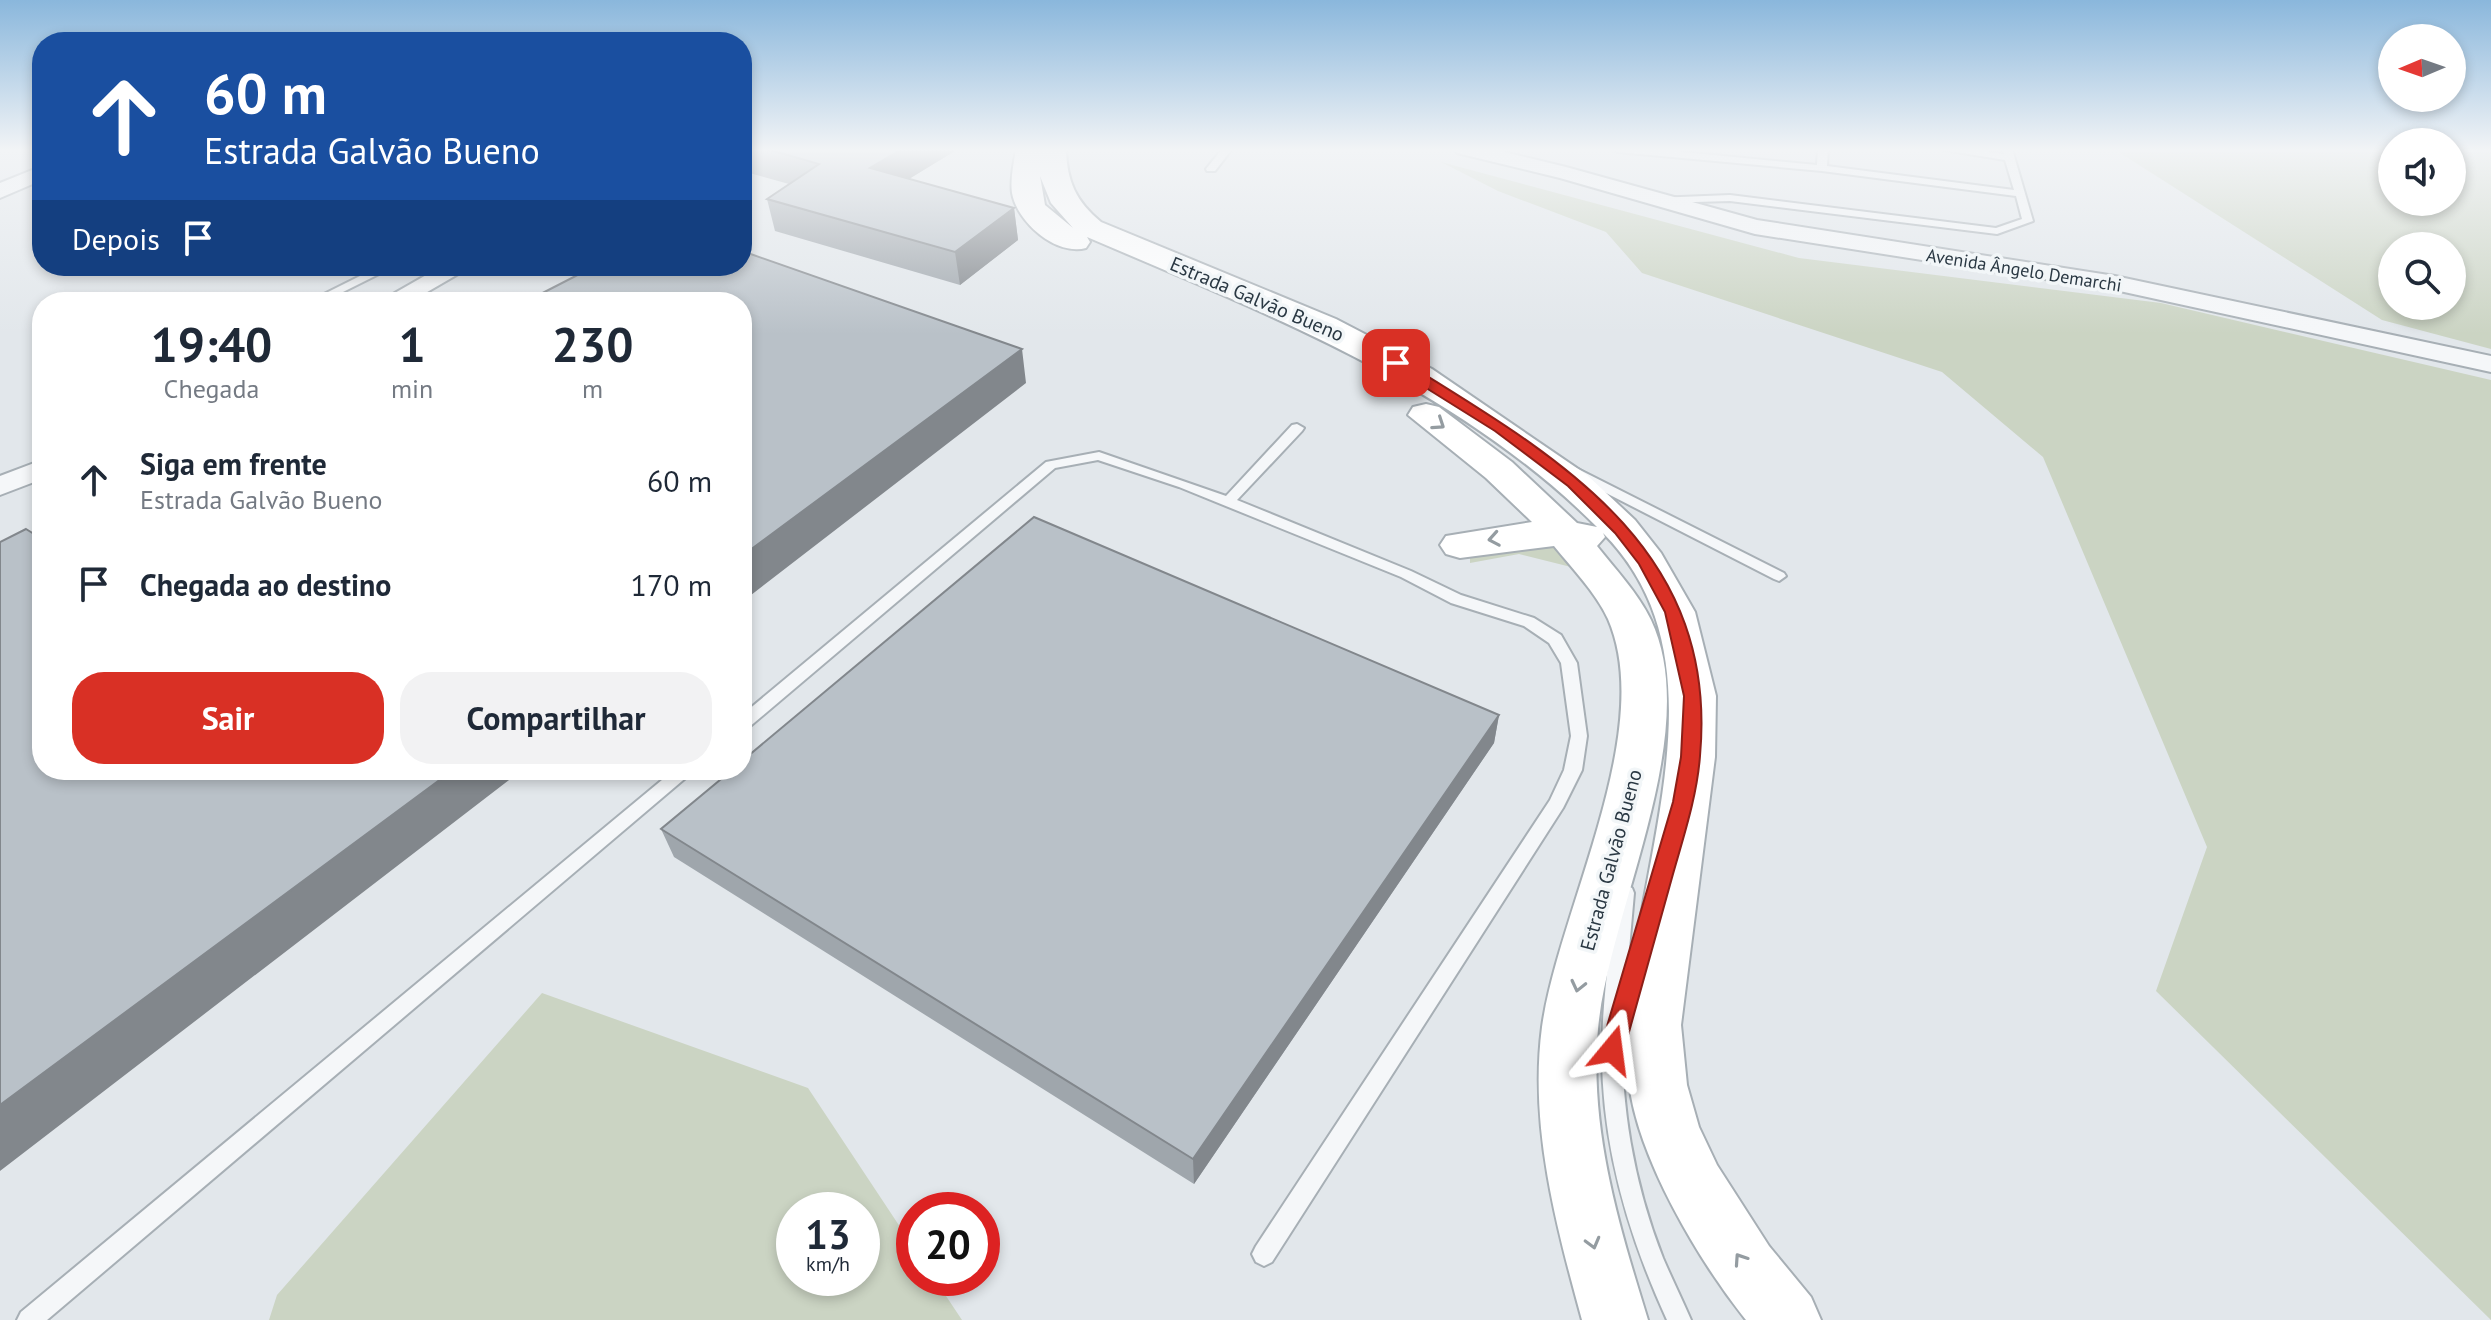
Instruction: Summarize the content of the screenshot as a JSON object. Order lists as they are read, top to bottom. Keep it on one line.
{"streets":{"main road":["Estrada Galvão Bueno"],"street":["Avenida Ângelo Demarchi"]},"north":"left","page":{"turn":["60 m","Estrada Galvão Bueno"],"then":"Depois","eta":["19:40","Chegada","1","min","230","m"],"list":[{"name":"Siga em frente","note":"Estrada Galvão Bueno","value":"60 m"},{"name":"Chegada ao destino","value":"170 m"}],"buttons":["Sair","Compartilhar"],"speed":"13 km/h","limit":"20"}}
